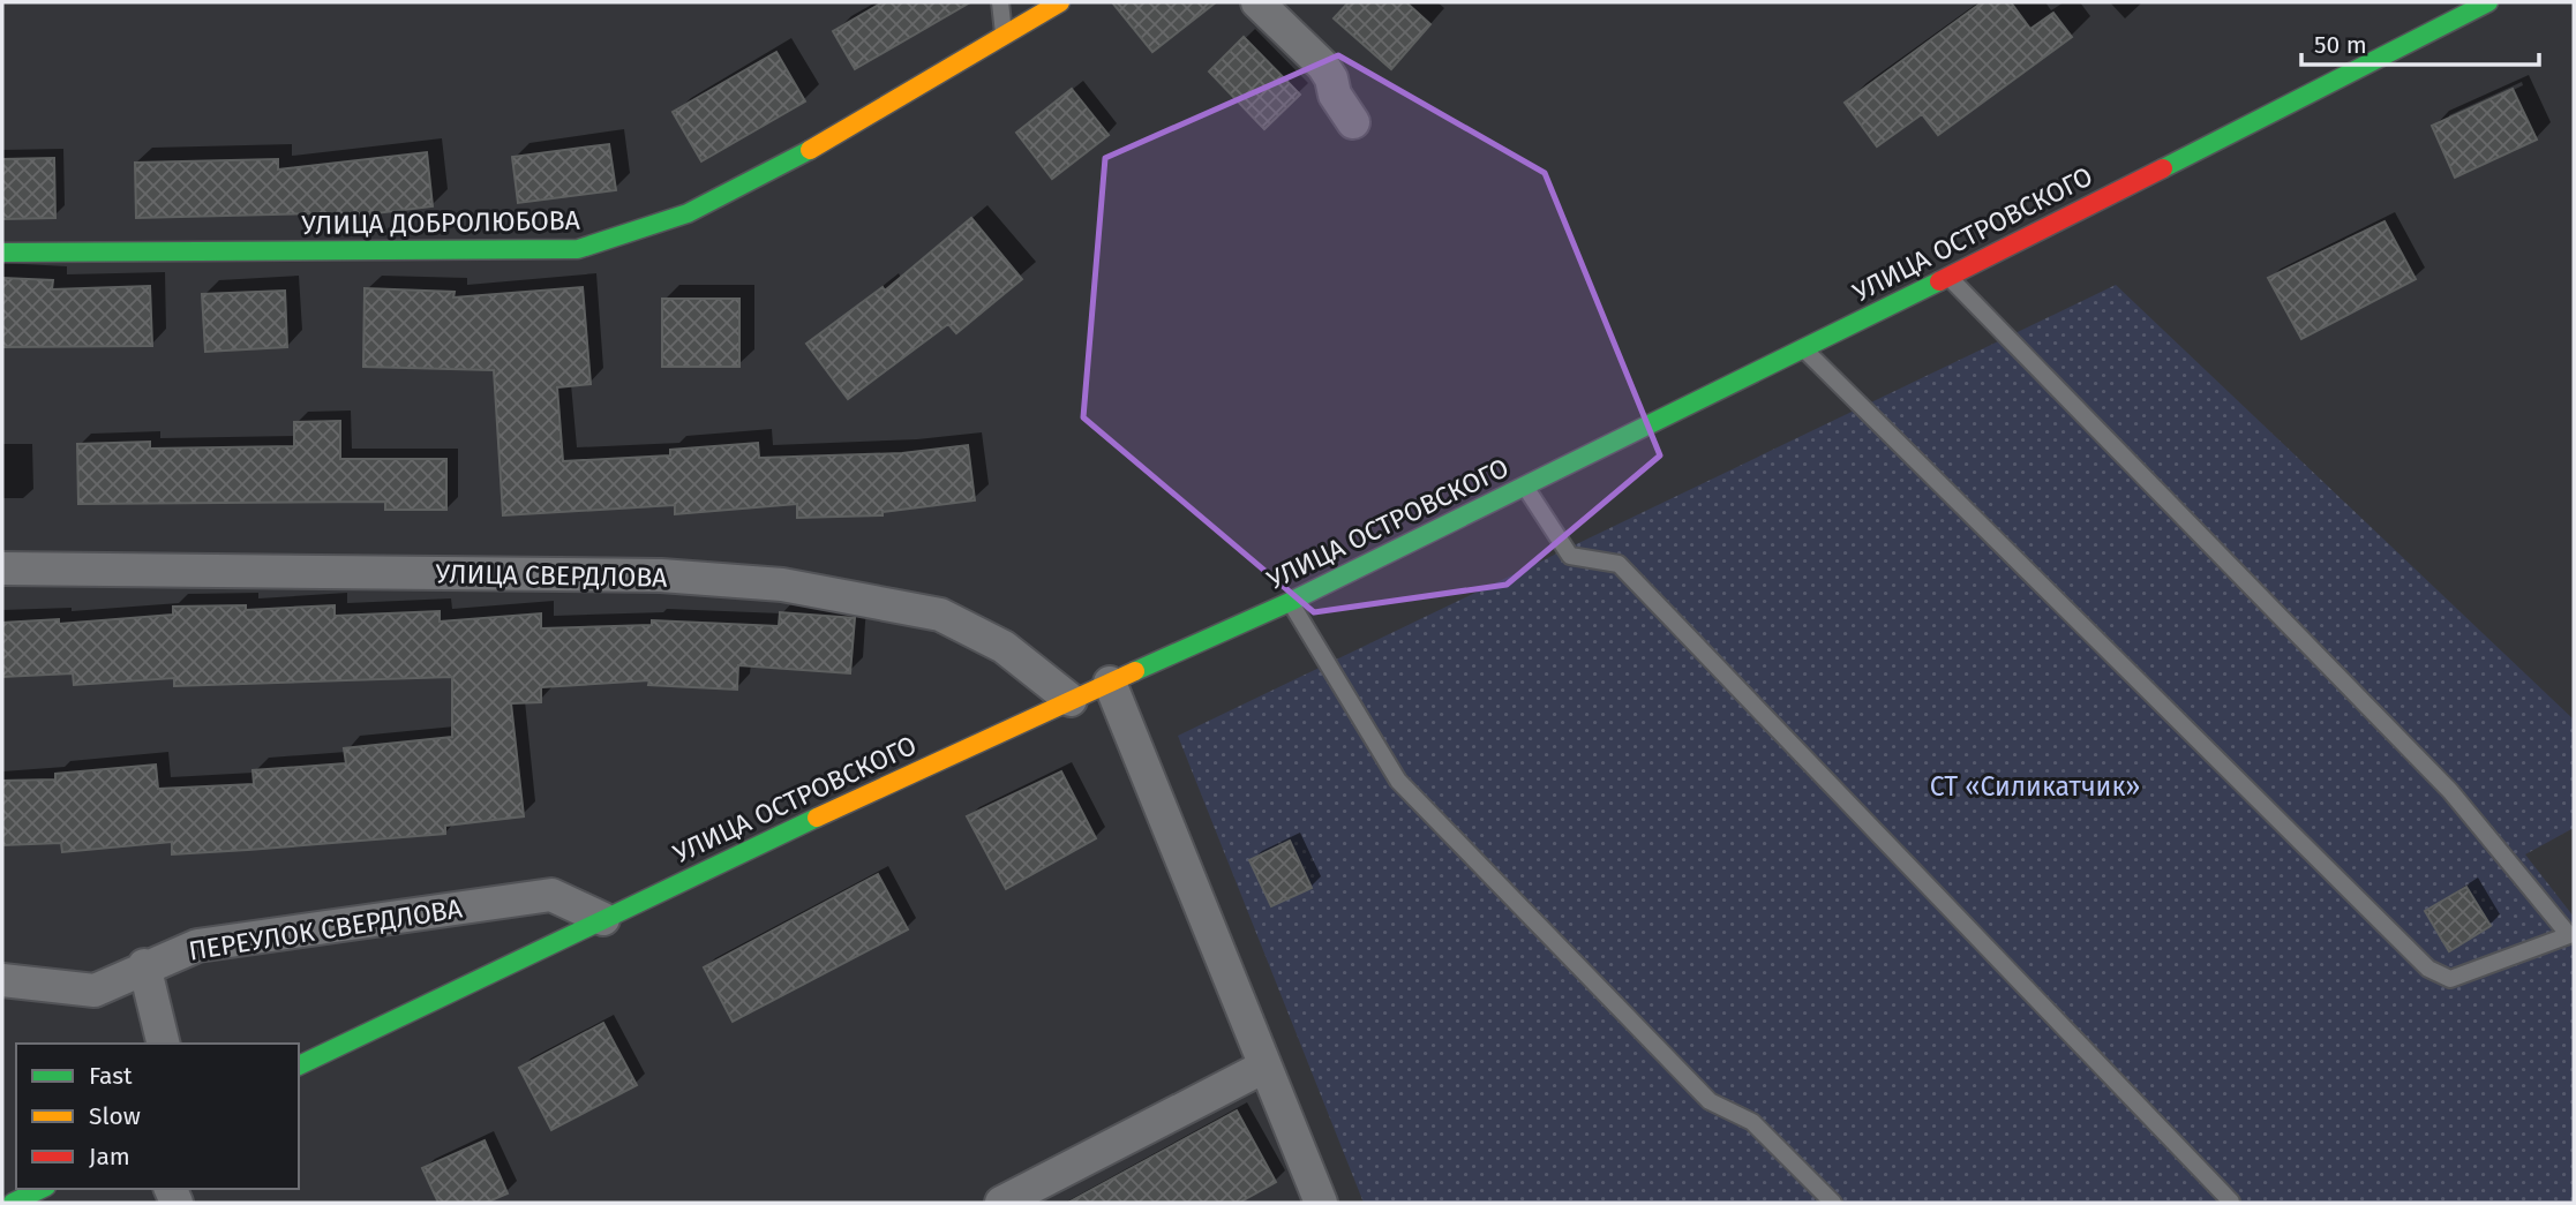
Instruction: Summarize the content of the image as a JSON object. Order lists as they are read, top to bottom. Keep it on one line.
{"streets":{"street":["УЛИЦА ДОБРОЛЮБОВА","УЛИЦА ОСТРОВСКОГО","УЛИЦА СВЕРДЛОВА","ПЕРЕУЛОК СВЕРДЛОВА"]},"crossings":[["УЛИЦА ОСТРОВСКОГО","УЛИЦА СВЕРДЛОВА"],["УЛИЦА ОСТРОВСКОГО","ПЕРЕУЛОК СВЕРДЛОВА"]],"parks":["СТ «Силикатчик»"],"legend":["Fast","Slow","Jam"],"scale_bar":"50 m"}
